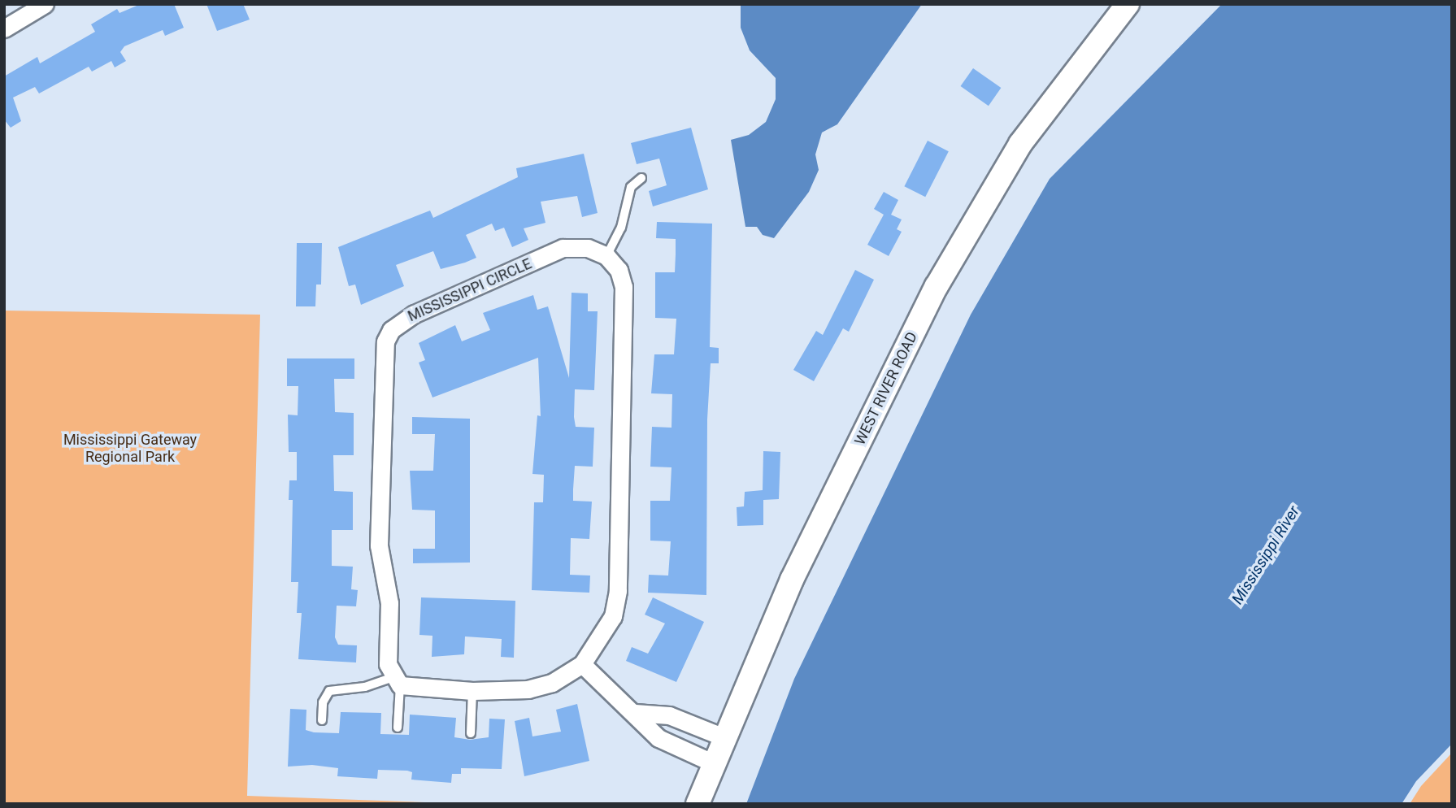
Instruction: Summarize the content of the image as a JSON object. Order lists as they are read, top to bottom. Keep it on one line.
{"streets":{"street":["MISSISSIPPI CIRCLE","WEST RIVER ROAD"]},"water":["Mississippi River"],"parks":["Mississippi Gateway Regional Park"]}
